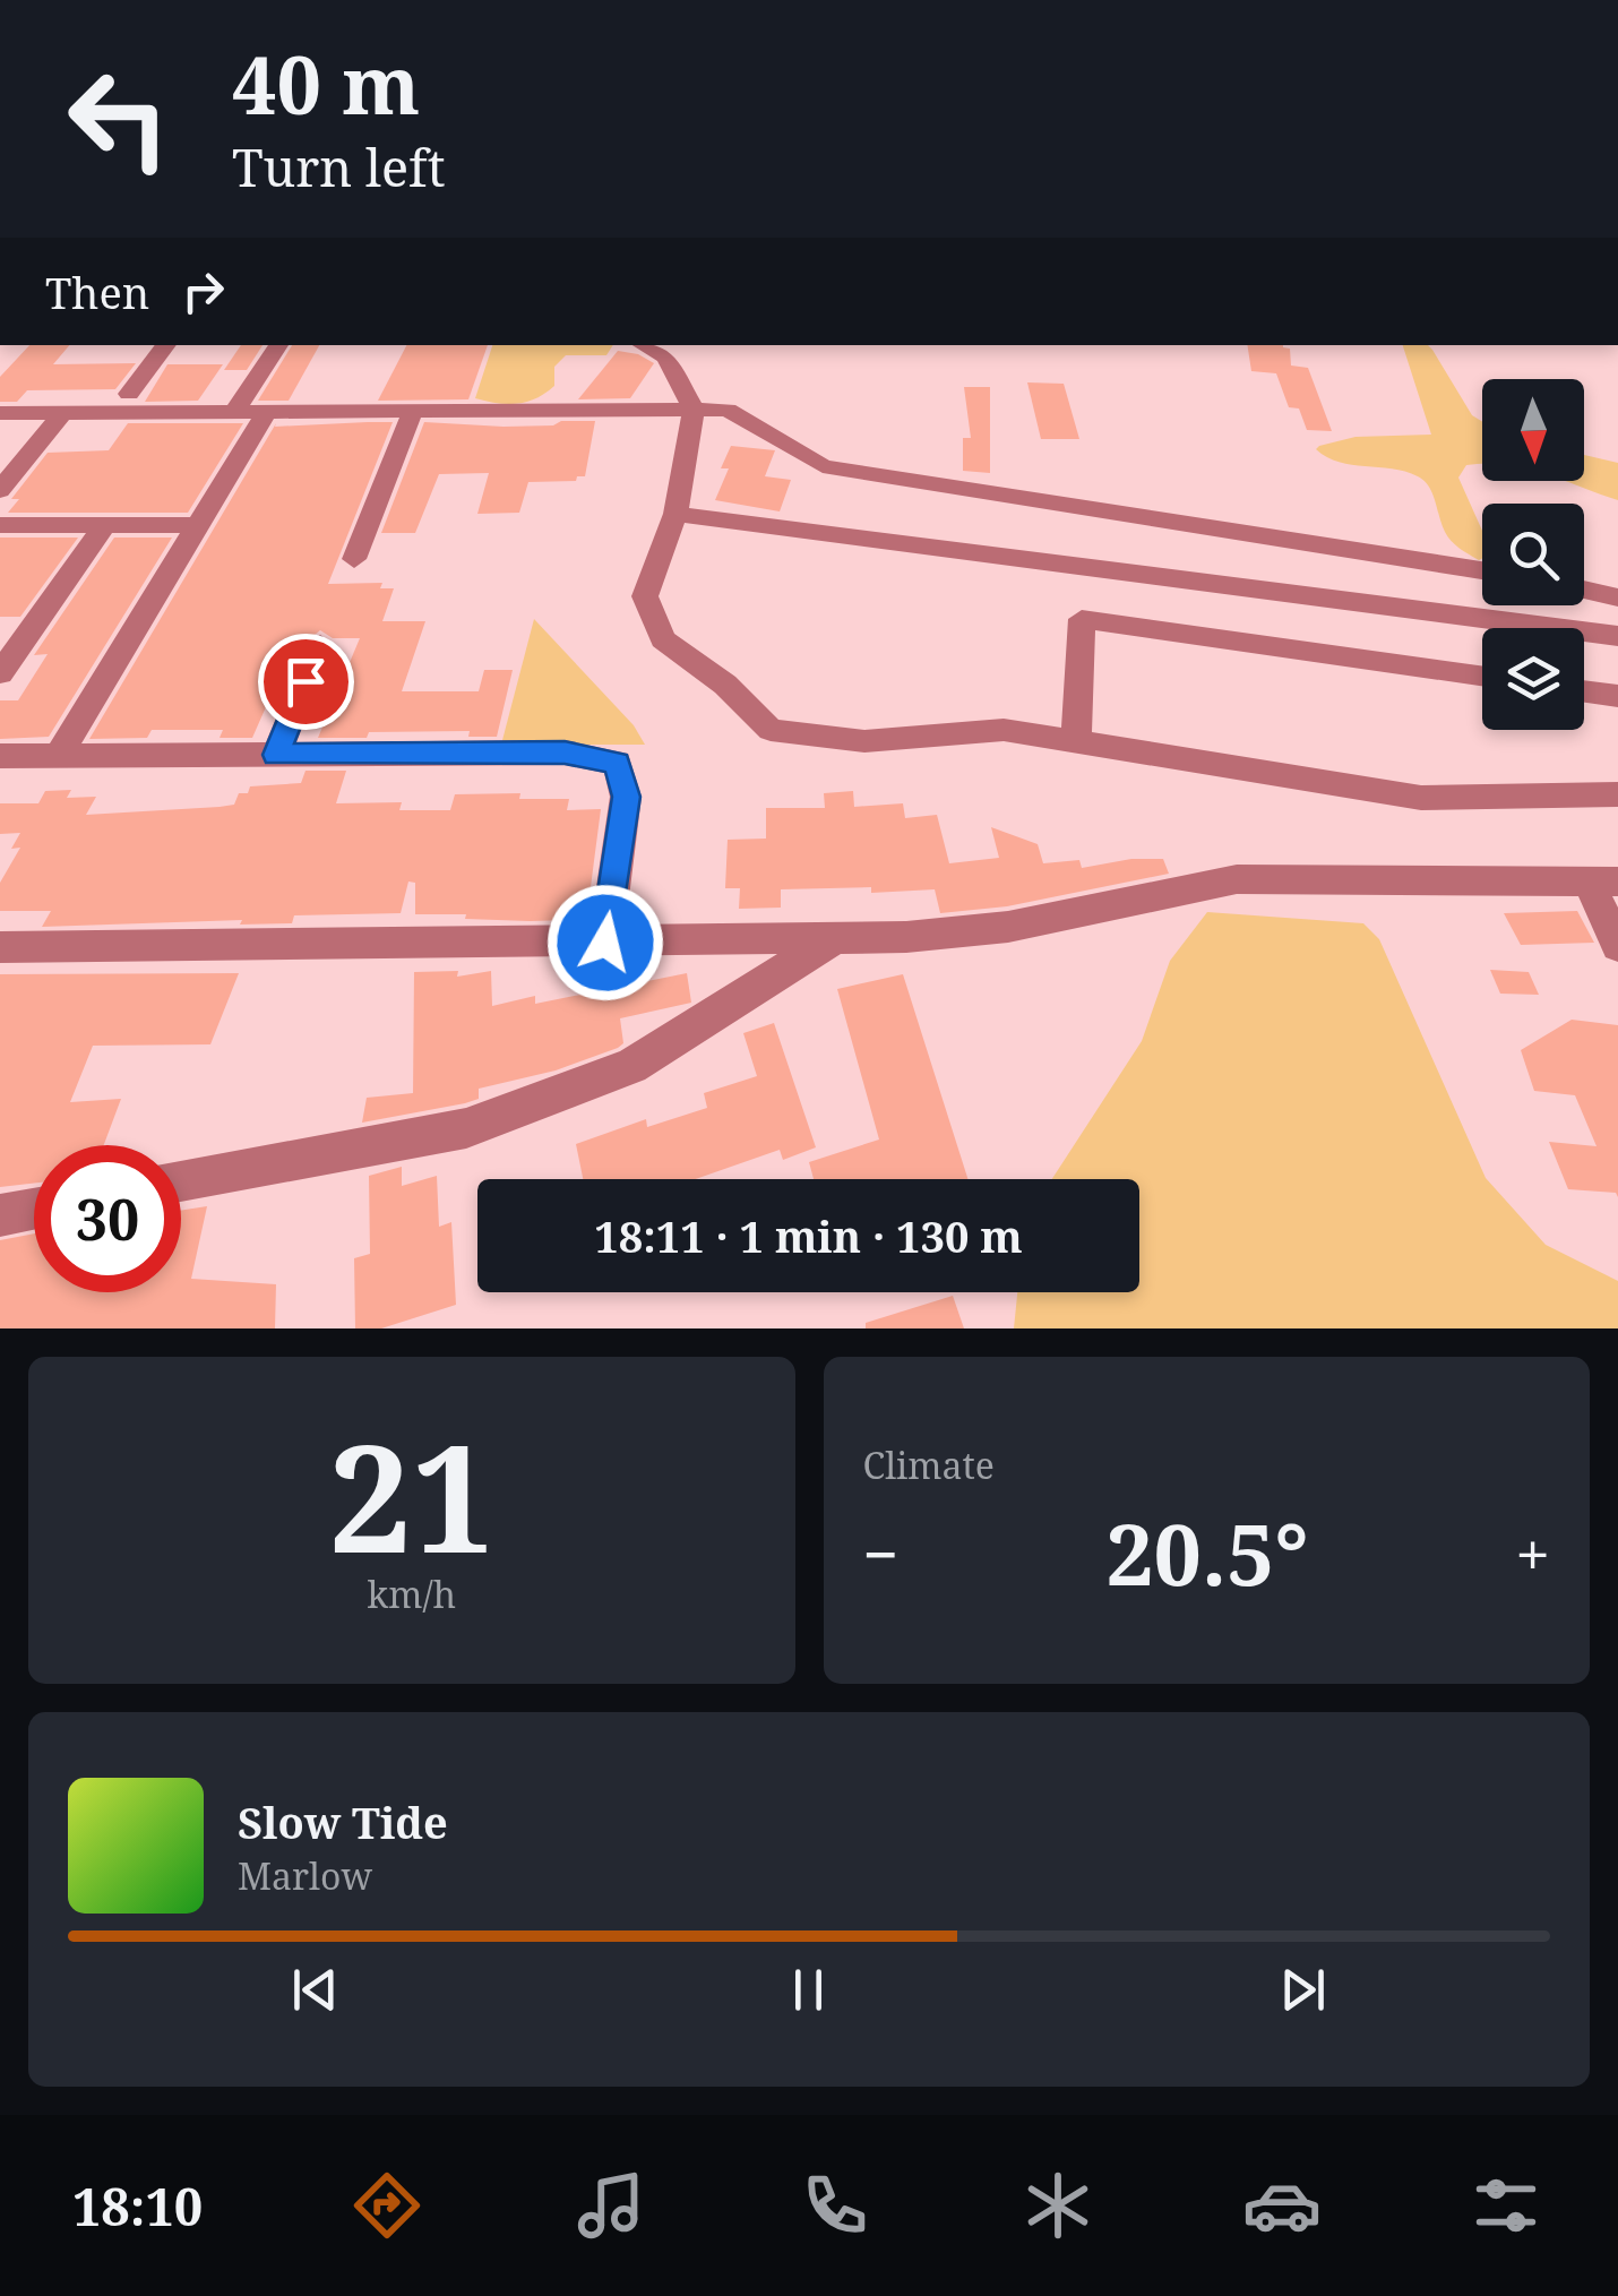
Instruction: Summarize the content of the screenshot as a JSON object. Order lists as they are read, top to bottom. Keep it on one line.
{"north":"bottom","page":{"turn":["40 m","Turn left"],"then":"Then","limit":"30","trip":"18:11 · 1 min · 130 m","tile":[["21","km/h"],"Climate"],"heat":["−","20.5°","+"],"song":["Slow Tide","Marlow"],"tabs":"18:10"}}
